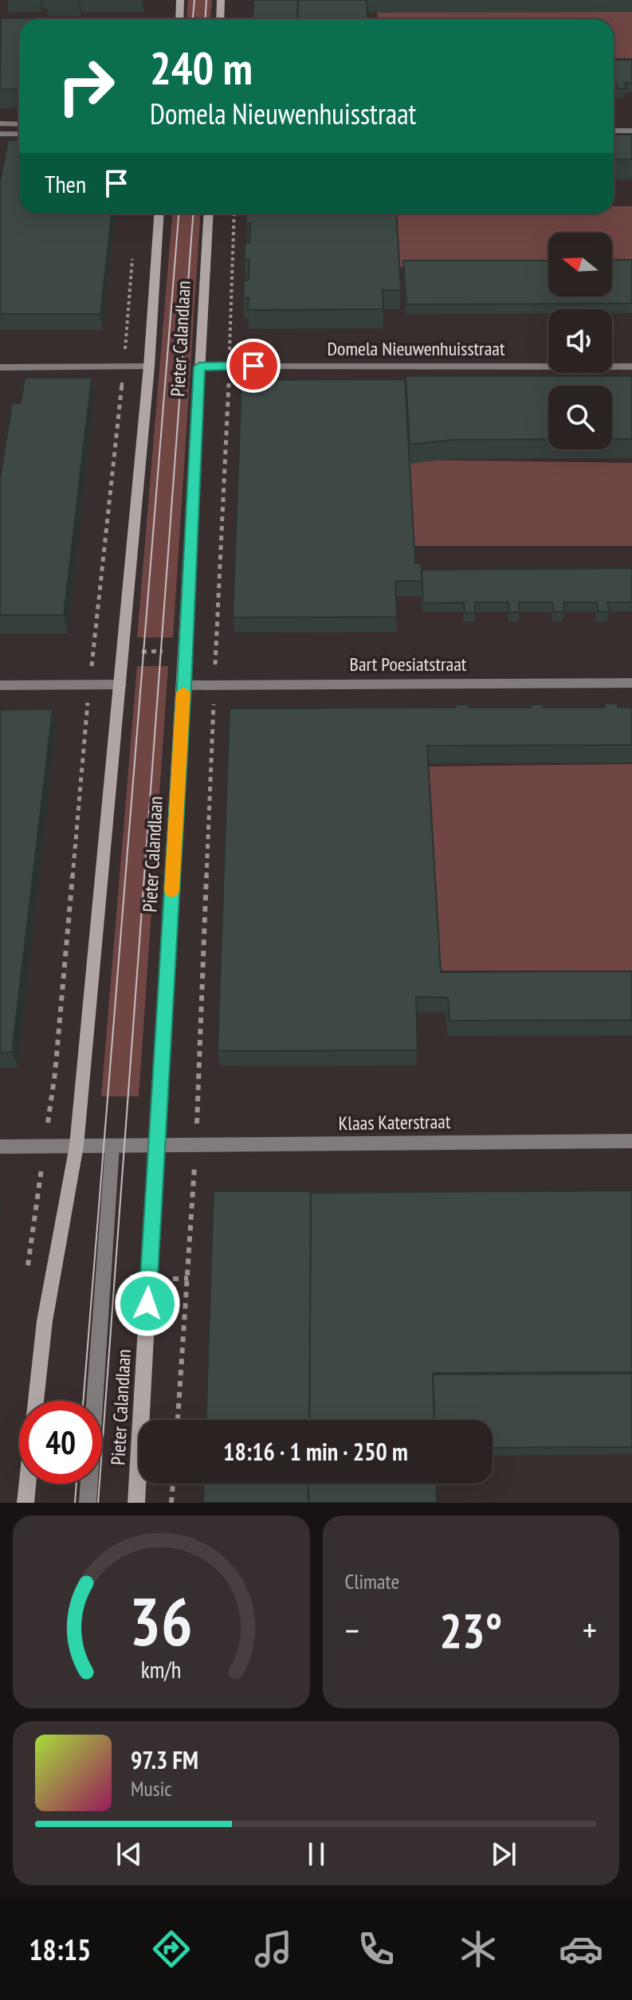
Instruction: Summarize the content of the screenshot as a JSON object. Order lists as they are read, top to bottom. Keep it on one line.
{"streets":{"street":["Pieter Calandlaan","Domela Nieuwenhuisstraat","Bart Poesiatstraat","Klaas Katerstraat"]},"crossings":[["Pieter Calandlaan","Domela Nieuwenhuisstraat"],["Pieter Calandlaan","Bart Poesiatstraat"],["Pieter Calandlaan","Klaas Katerstraat"]],"north":"left","page":{"turn":["240 m","Domela Nieuwenhuisstraat"],"then":"Then","limit":"40","trip":"18:16 · 1 min · 250 m","tile":"Climate","heat":["−","23°","+"],"song":["97.3 FM","Music"],"tabs":"18:15","gauge":["36","km/h"]}}
